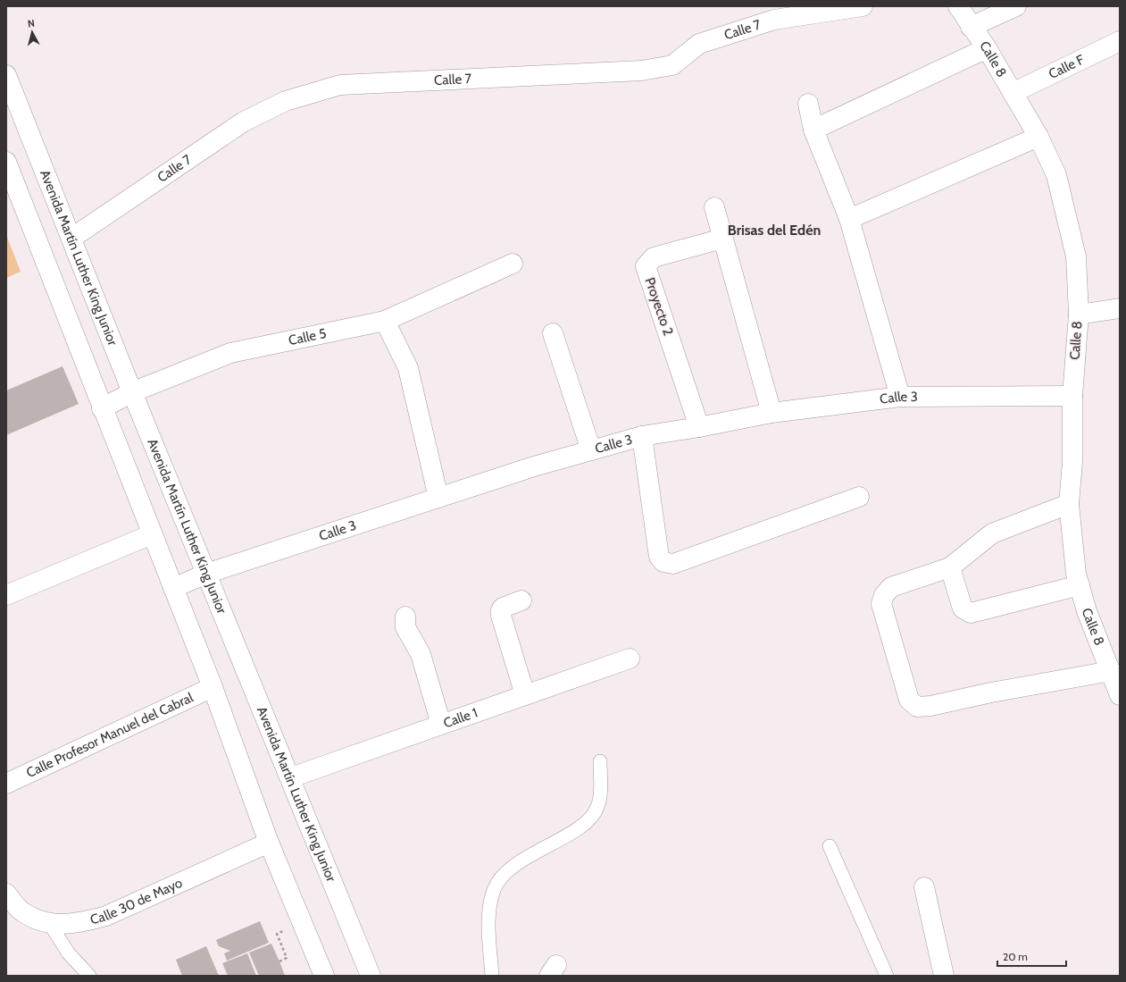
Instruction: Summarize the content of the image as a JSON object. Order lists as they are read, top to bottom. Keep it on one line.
{"streets":{"street":["Calle 7","Calle 8","Calle F","Avenida Martín Luther King Junior","Proyecto 2","Calle 5","Calle 3","Calle 1","Calle Profesor Manuel del Cabral","Calle 30 de Mayo"]},"crossings":[["Calle 7","Avenida Martín Luther King Junior"],["Calle 8","Calle F"],["Calle 8","Calle 3"],["Avenida Martín Luther King Junior","Calle 5"],["Avenida Martín Luther King Junior","Calle 3"],["Avenida Martín Luther King Junior","Calle 1"],["Proyecto 2","Calle 3"]],"districts":["Brisas del Edén"],"scale_bar":"20 m","north":"top"}
